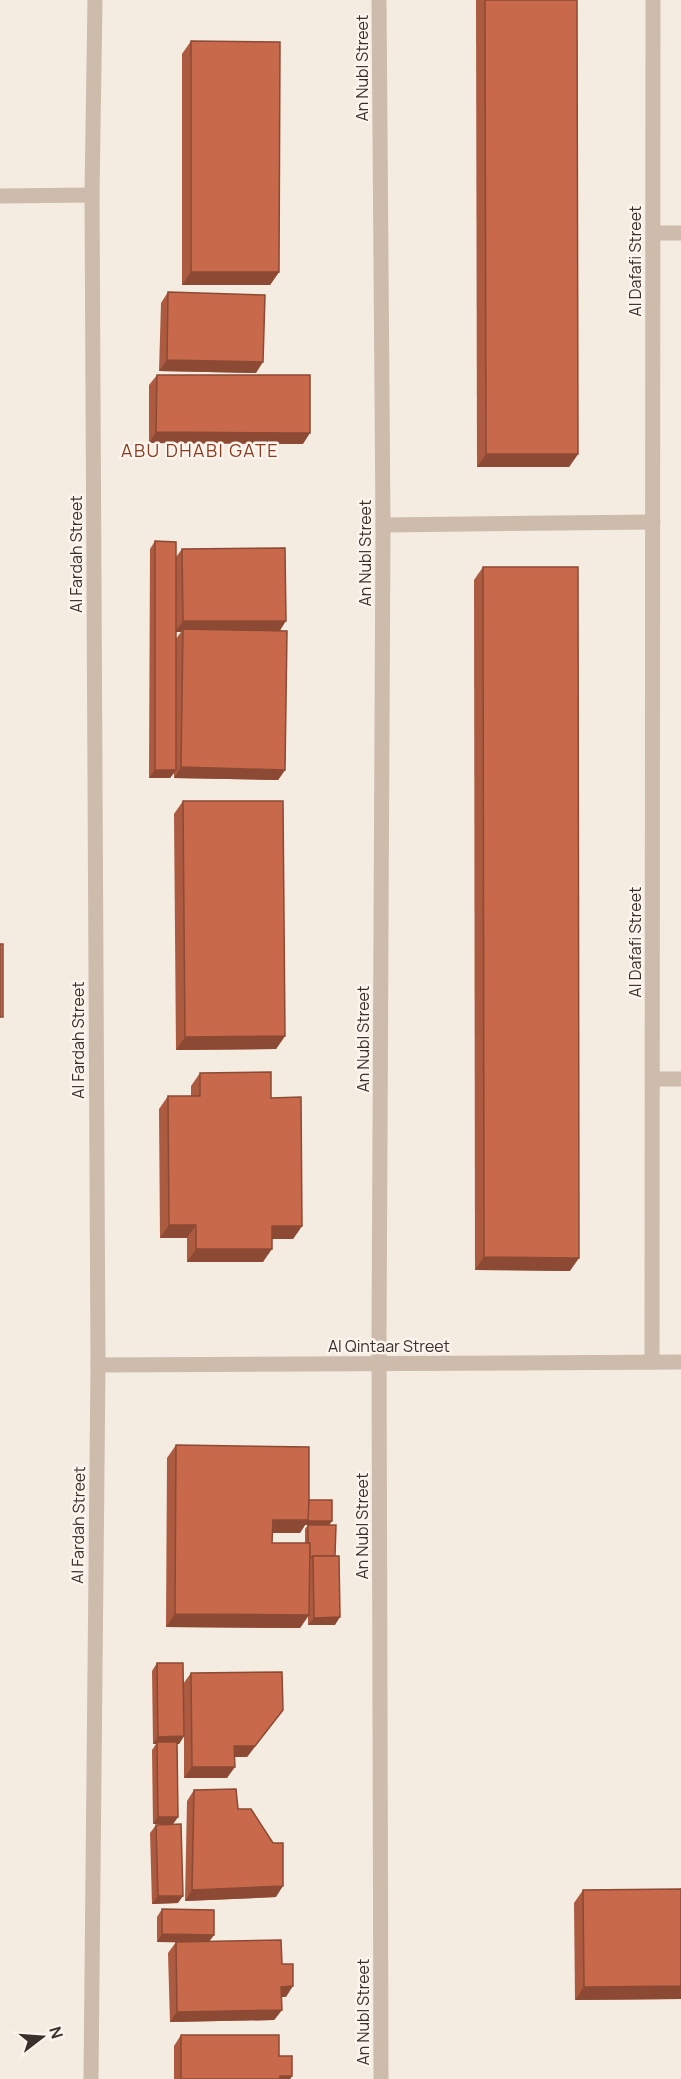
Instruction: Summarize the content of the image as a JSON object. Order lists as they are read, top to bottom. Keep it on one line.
{"streets":{"street":["An Nubl Street","Al Dafafi Street","Al Fardah Street","Al Qintaar Street"]},"crossings":[["An Nubl Street","Al Qintaar Street"],["Al Dafafi Street","Al Qintaar Street"],["Al Fardah Street","Al Qintaar Street"]],"districts":["ABU DHABI GATE"],"north":"right"}
